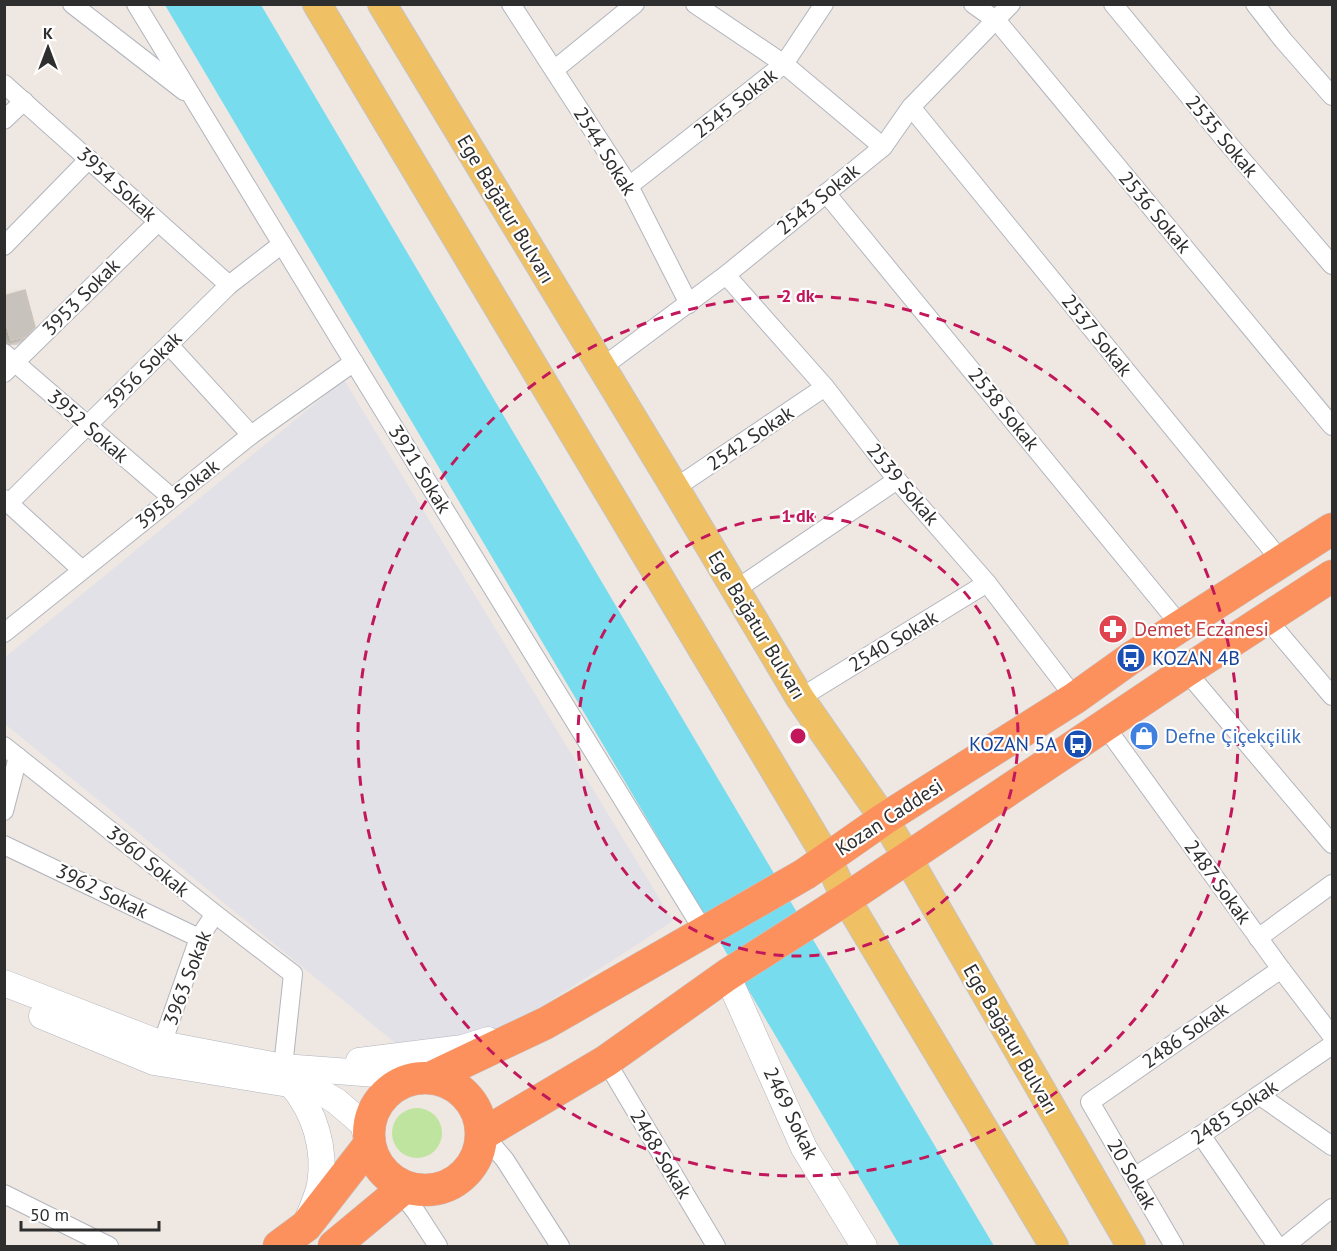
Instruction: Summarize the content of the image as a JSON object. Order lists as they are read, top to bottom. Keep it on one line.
{"streets":{"highway":["Kozan Caddesi"],"main road":["Ege Bağatur Bulvarı","2469 Sokak"],"street":["2545 Sokak","2535 Sokak","2544 Sokak","3954 Sokak","2543 Sokak","2536 Sokak","3953 Sokak","2537 Sokak","3956 Sokak","2538 Sokak","3952 Sokak","2542 Sokak","3921 Sokak","2539 Sokak","3958 Sokak","2540 Sokak","3960 Sokak","2487 Sokak","3962 Sokak","3963 Sokak","2486 Sokak","2485 Sokak","2468 Sokak","20 Sokak"]},"crossings":[["2545 Sokak","2544 Sokak"],["2544 Sokak","2543 Sokak"],["3954 Sokak","3953 Sokak"],["3954 Sokak","3956 Sokak"],["2543 Sokak","Ege Bağatur Bulvarı"],["2543 Sokak","2536 Sokak"],["2543 Sokak","2537 Sokak"],["2543 Sokak","2538 Sokak"],["2543 Sokak","2539 Sokak"],["Ege Bağatur Bulvarı","2542 Sokak"],["Ege Bağatur Bulvarı","2540 Sokak"],["Ege Bağatur Bulvarı","Kozan Caddesi"],["3953 Sokak","3952 Sokak"],["2537 Sokak","Kozan Caddesi"],["3956 Sokak","3952 Sokak"],["3956 Sokak","3921 Sokak"],["2538 Sokak","Kozan Caddesi"],["3952 Sokak","3958 Sokak"],["2542 Sokak","2539 Sokak"],["3921 Sokak","3958 Sokak"],["3921 Sokak","Kozan Caddesi"],["2539 Sokak","2540 Sokak"],["2539 Sokak","Kozan Caddesi"],["3960 Sokak","3963 Sokak"],["2487 Sokak","2486 Sokak"],["3962 Sokak","3963 Sokak"],["2486 Sokak","20 Sokak"],["2485 Sokak","20 Sokak"]],"places":{"pharmacy":["Demet Eczanesi"],"bus stop":["KOZAN 4B","KOZAN 5A"],"shop":["Defne Çiçekçilik"]},"scale_bar":"50 m","north":"top","rings":["2 dk","1 dk"]}
